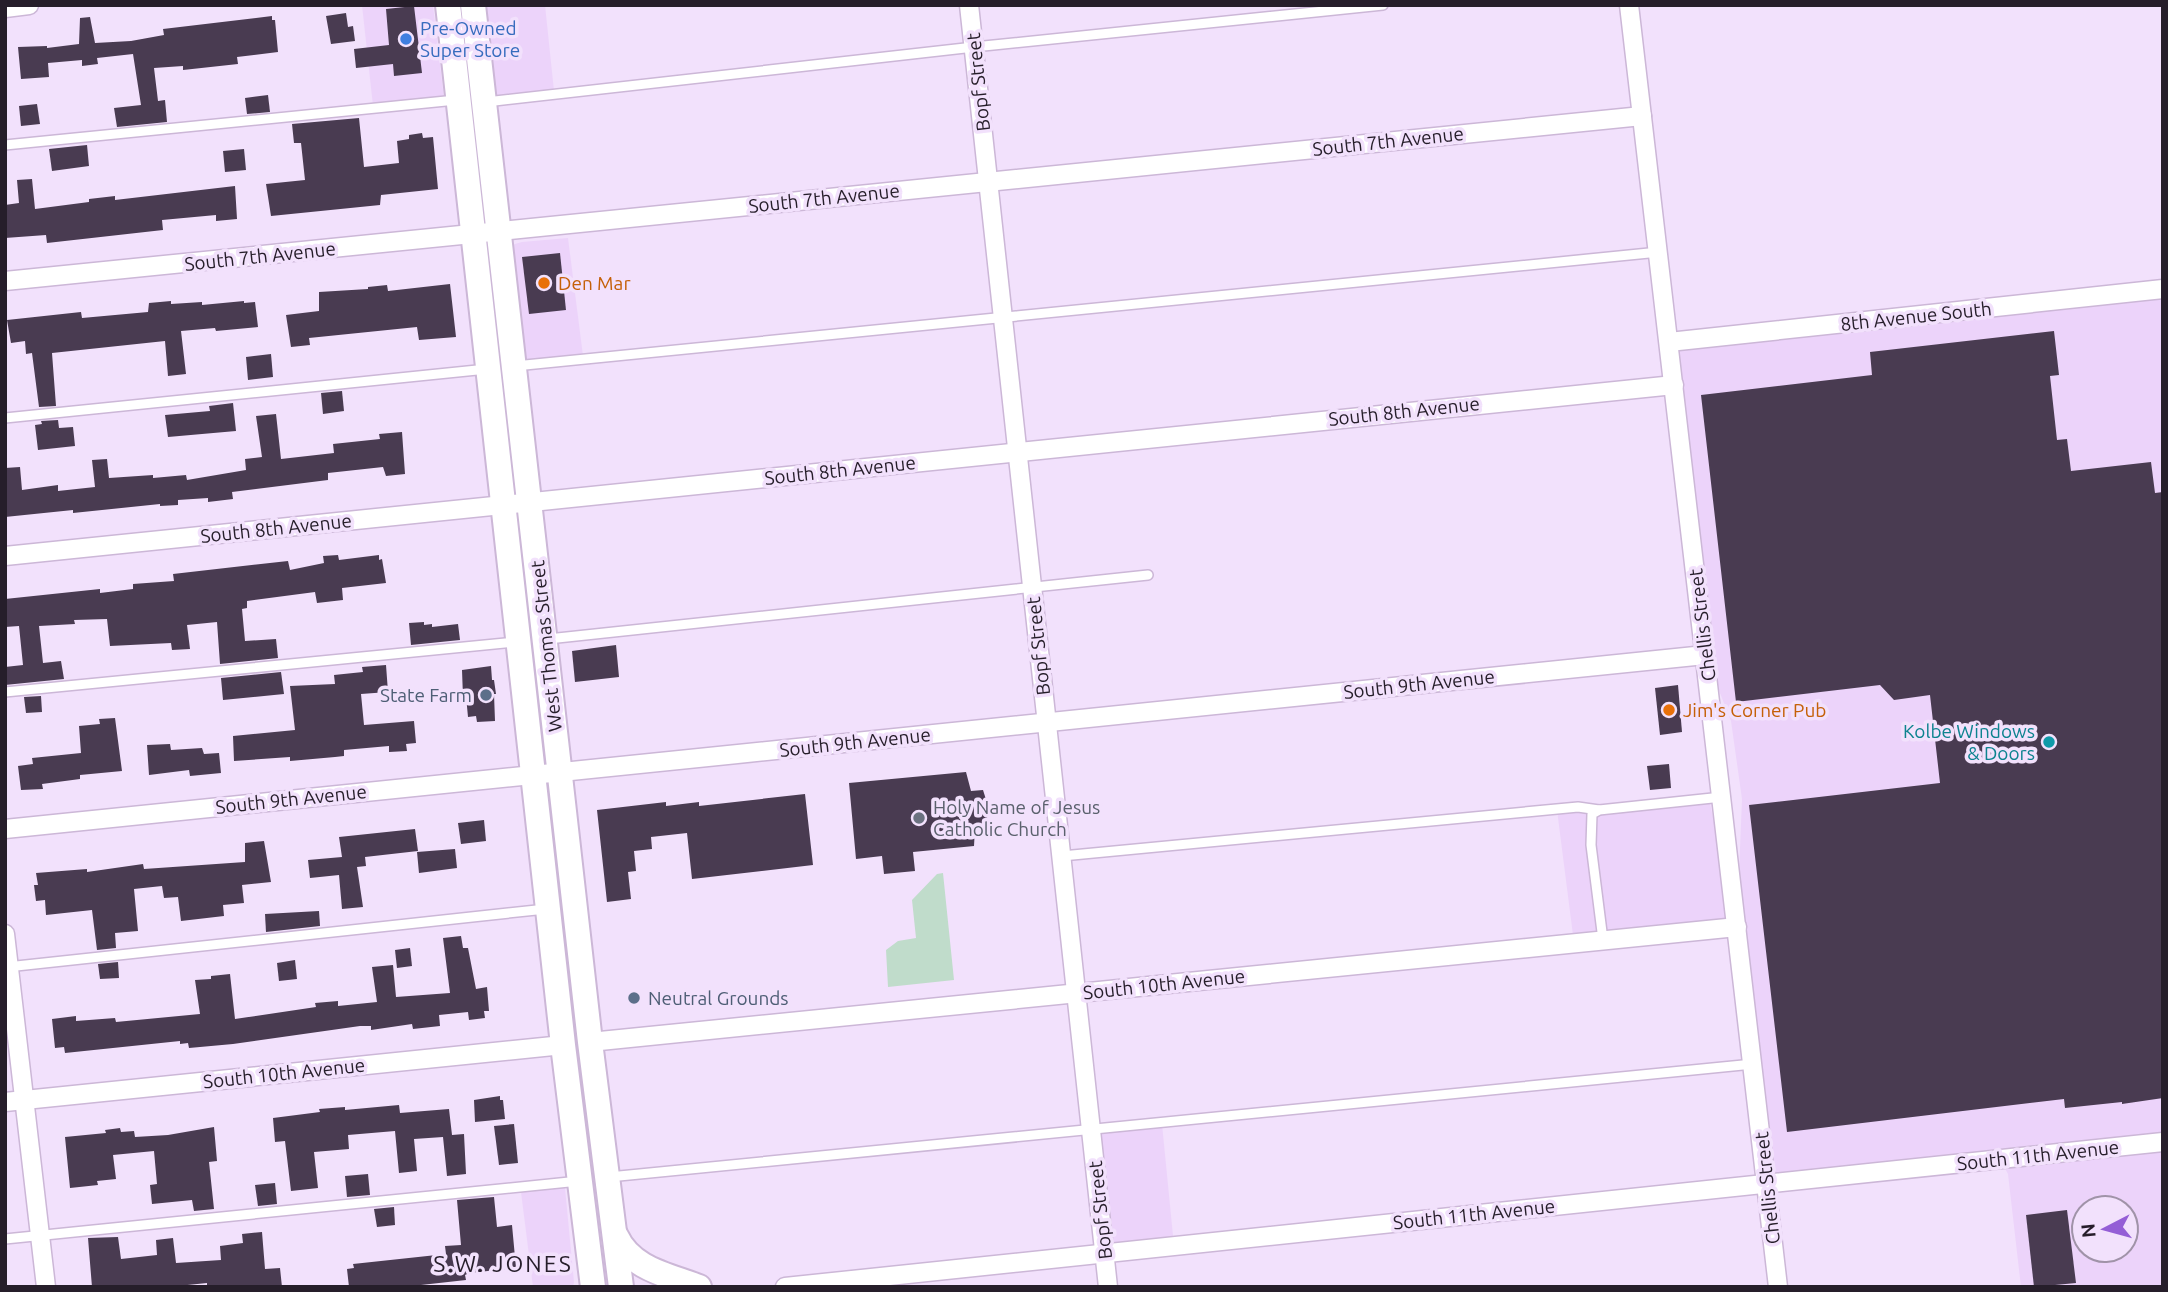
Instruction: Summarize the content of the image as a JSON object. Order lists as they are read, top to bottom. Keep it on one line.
{"streets":{"main road":["West Thomas Street"],"street":["Bopf Street","South 7th Avenue","8th Avenue South","South 8th Avenue","Chellis Street","South 9th Avenue","South 10th Avenue","South 11th Avenue"]},"crossings":[["Bopf Street","South 7th Avenue"],["Bopf Street","South 8th Avenue"],["Bopf Street","South 9th Avenue"],["Bopf Street","South 10th Avenue"],["Bopf Street","South 11th Avenue"],["South 7th Avenue","Chellis Street"],["South 7th Avenue","West Thomas Street"],["8th Avenue South","Chellis Street"],["South 8th Avenue","Chellis Street"],["South 8th Avenue","West Thomas Street"],["Chellis Street","South 9th Avenue"],["Chellis Street","South 10th Avenue"],["Chellis Street","South 11th Avenue"],["West Thomas Street","South 9th Avenue"],["West Thomas Street","South 10th Avenue"]],"districts":["S.W. JONES"],"places":["Pre-Owned Super Store","Den Mar","State Farm","Jim's Corner Pub","Kolbe Windows & Doors","Holy Name of Jesus Catholic Church","Neutral Grounds"],"north":"left"}
